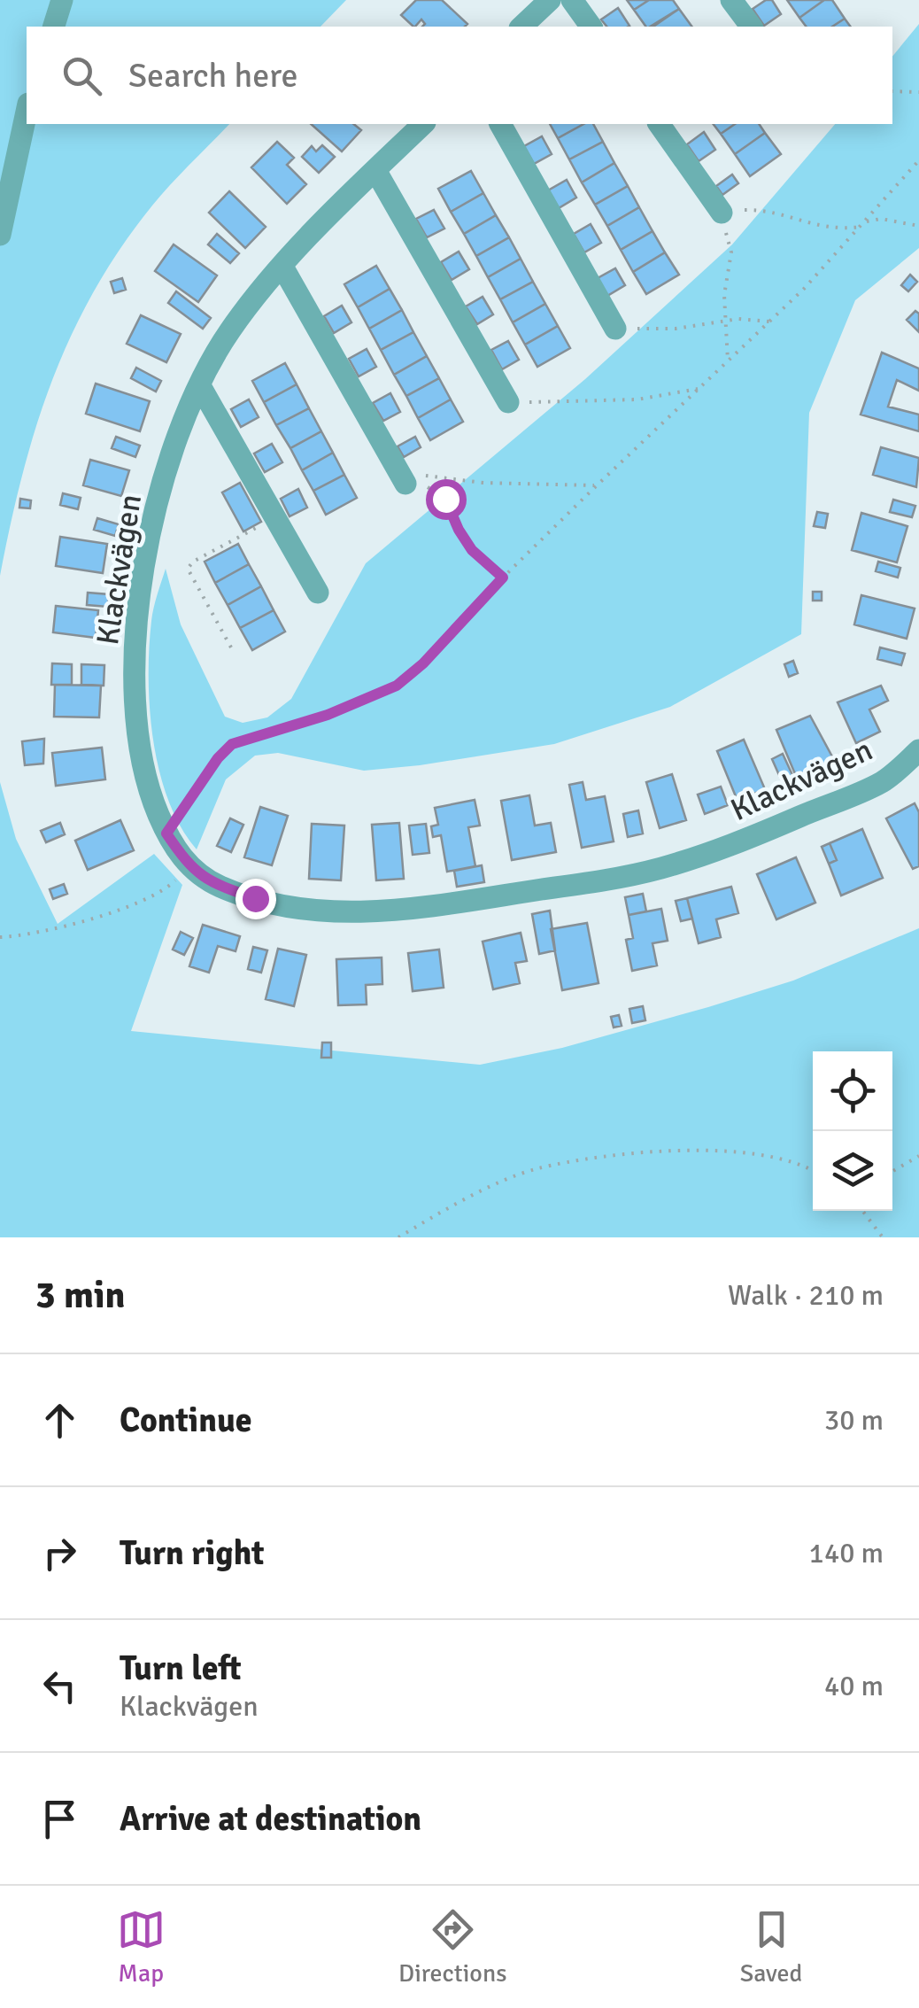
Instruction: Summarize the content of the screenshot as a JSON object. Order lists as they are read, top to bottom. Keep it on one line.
{"streets":{"street":["Klackvägen"]},"page":{"search":"Search here","heading":["3 min","Walk · 210 m"],"list":[["Continue","30 m"],["Turn right","140 m"],["Turn left","Klackvägen","40 m"],"Arrive at destination"],"nav":["Map","Directions","Saved"]}}
